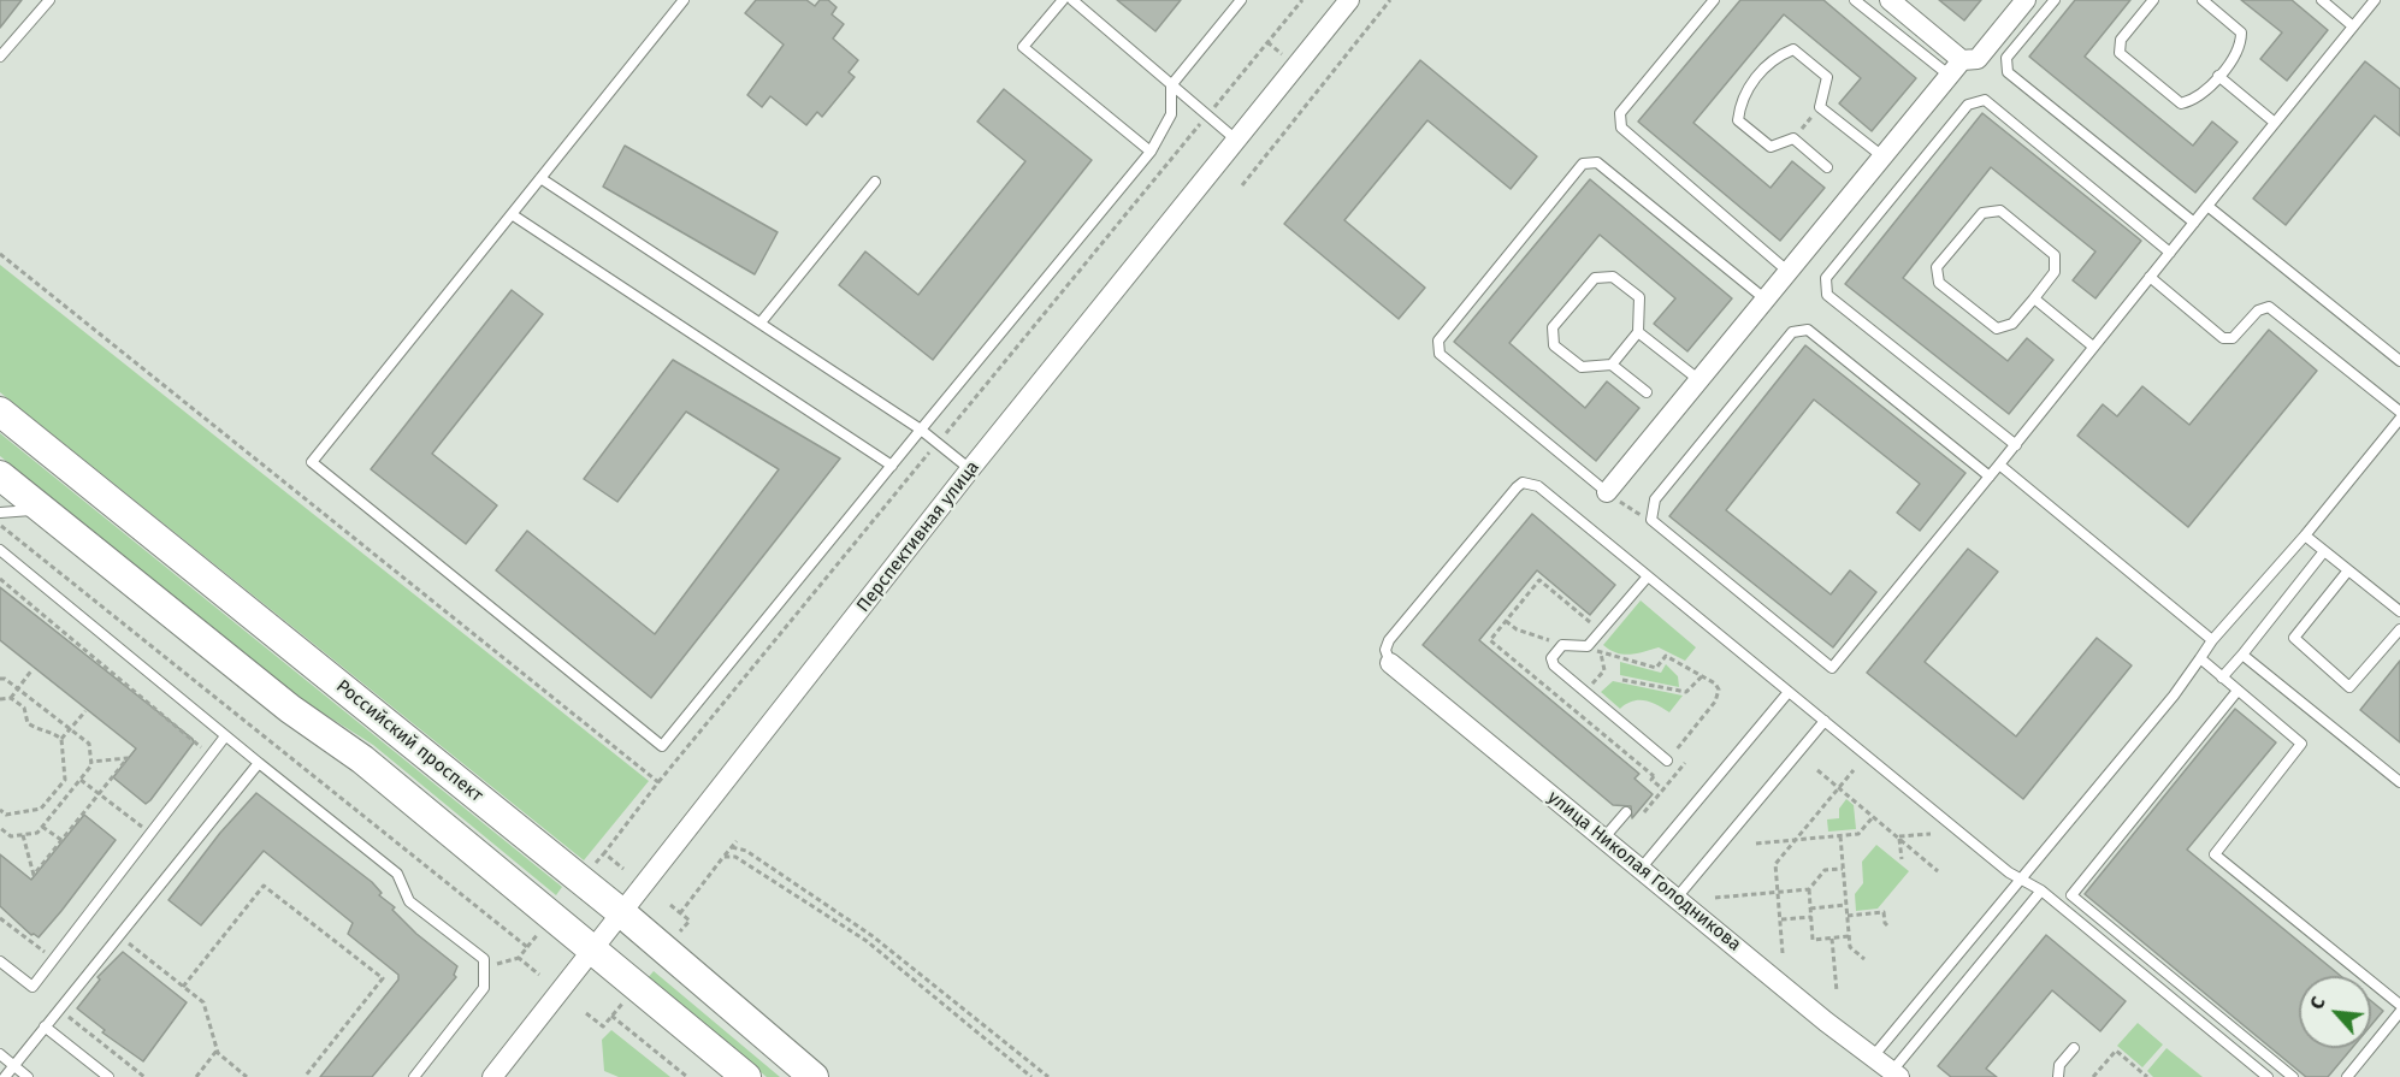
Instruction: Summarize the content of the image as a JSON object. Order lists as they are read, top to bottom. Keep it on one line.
{"streets":{"main road":["Российский проспект"],"street":["Перспективная улица","улица Николая Голодникова"]},"crossings":[["Перспективная улица","Российский проспект"]],"north":"top left"}
